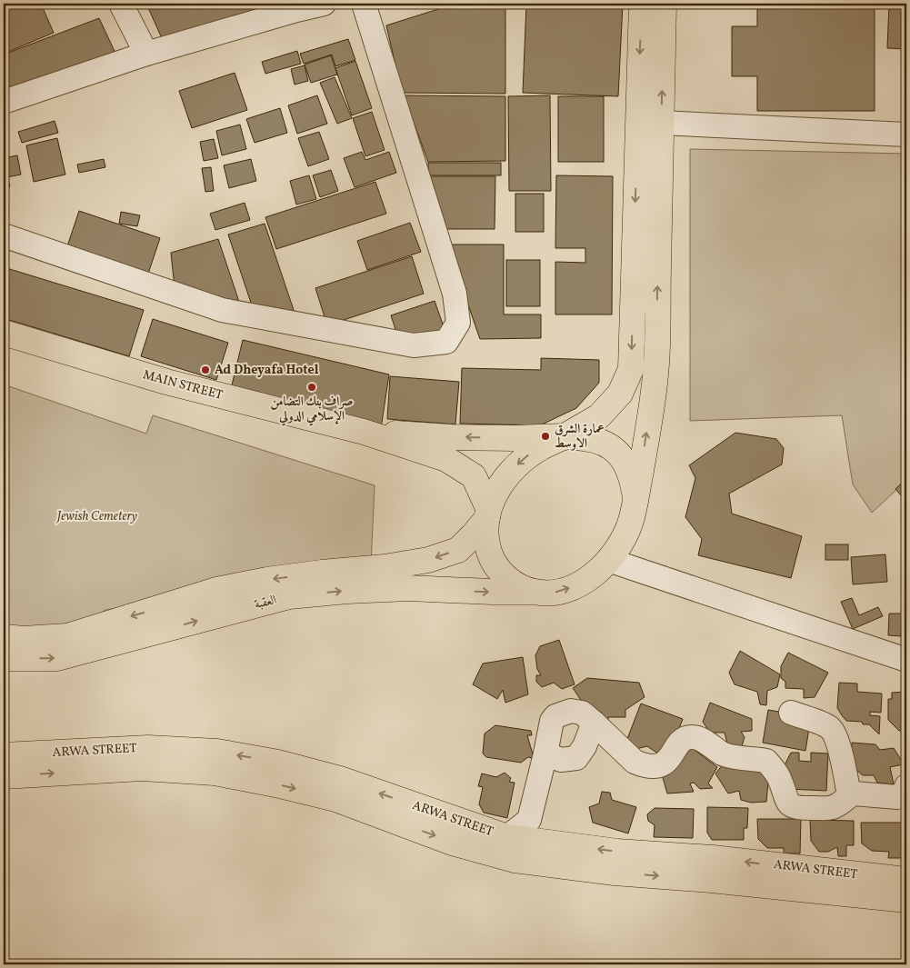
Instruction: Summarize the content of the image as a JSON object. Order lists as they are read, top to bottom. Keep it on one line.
{"streets":{"main road":["MAIN STREET","العقبة","ARWA STREET"]},"parks":["Jewish Cemetery"],"places":["Ad Dheyafa Hotel","صراف بنك التضامن الإسلامي الدولي","عمارة الشرق الاوسط"]}
